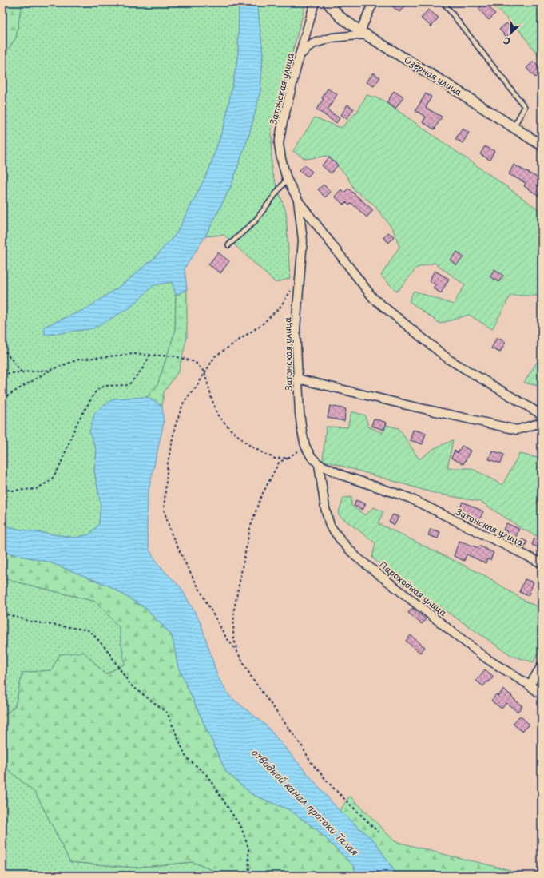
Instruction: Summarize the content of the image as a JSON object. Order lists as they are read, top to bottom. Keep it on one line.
{"streets":{"street":["Озёрная улица","Затонская улица","Пароходная улица"]},"crossings":[["Затонская улица","Пароходная улица"]],"water":["отводной канал протоки Талая"],"north":"bottom left"}
